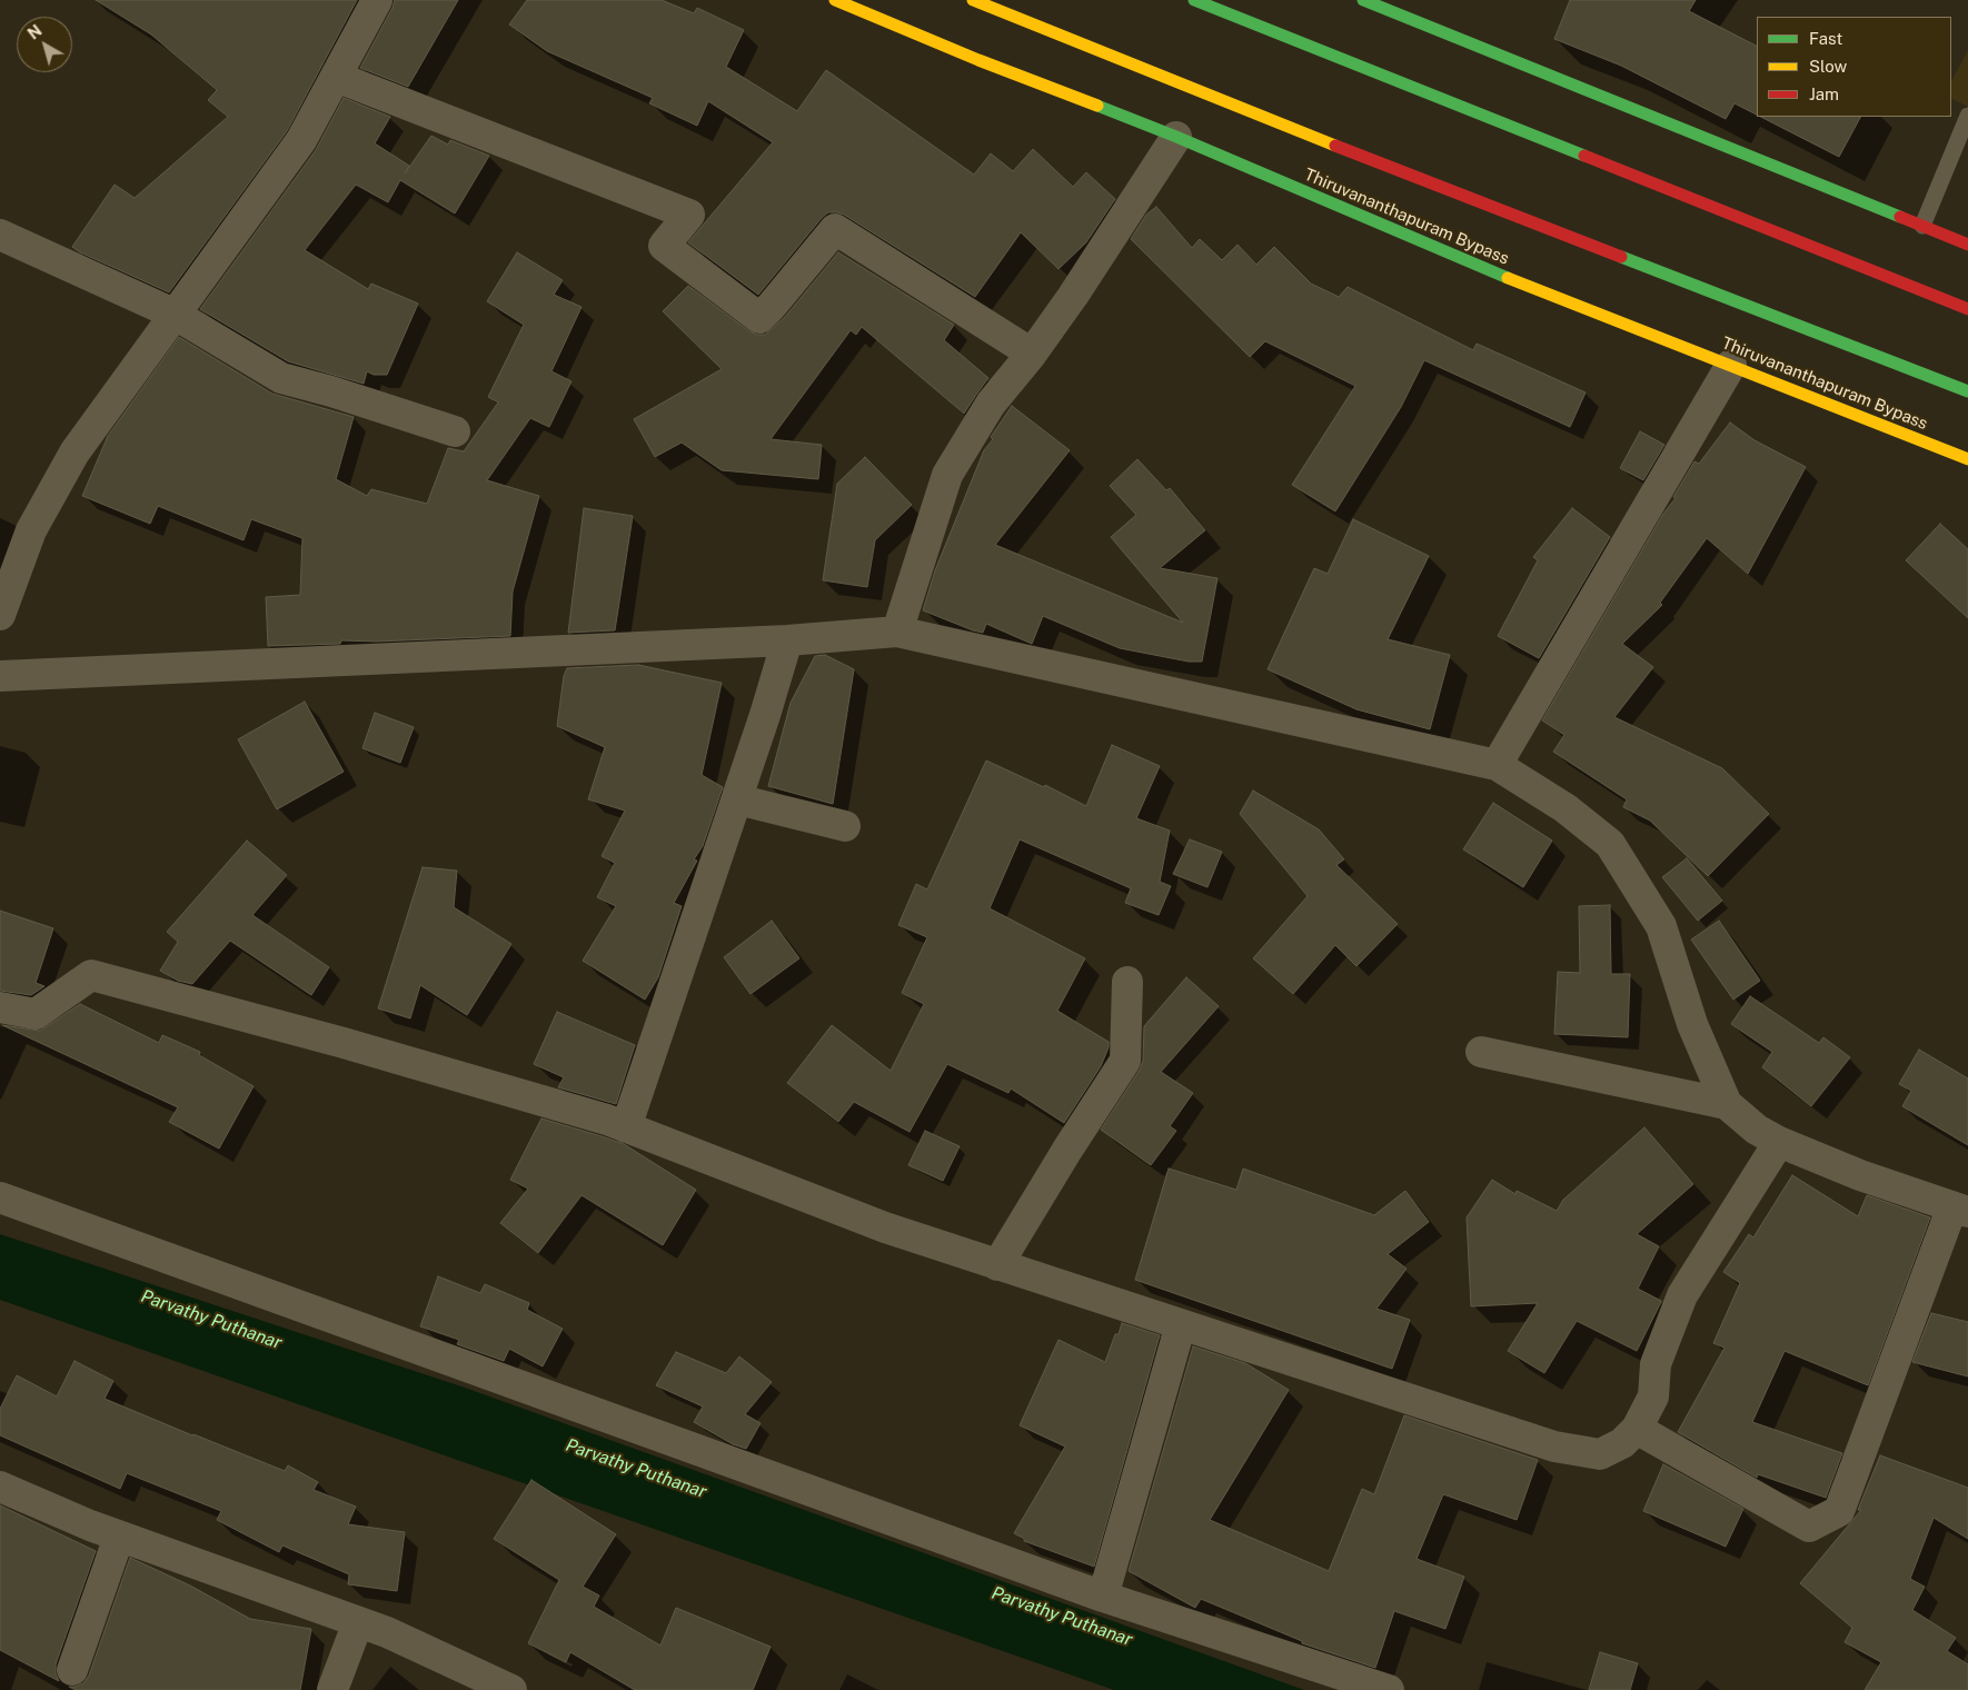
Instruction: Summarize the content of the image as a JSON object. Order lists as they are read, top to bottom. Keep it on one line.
{"streets":{"main road":["Thiruvananthapuram Bypass"]},"water":["Parvathy Puthanar"],"legend":["Fast","Slow","Jam"],"north":"top left"}
